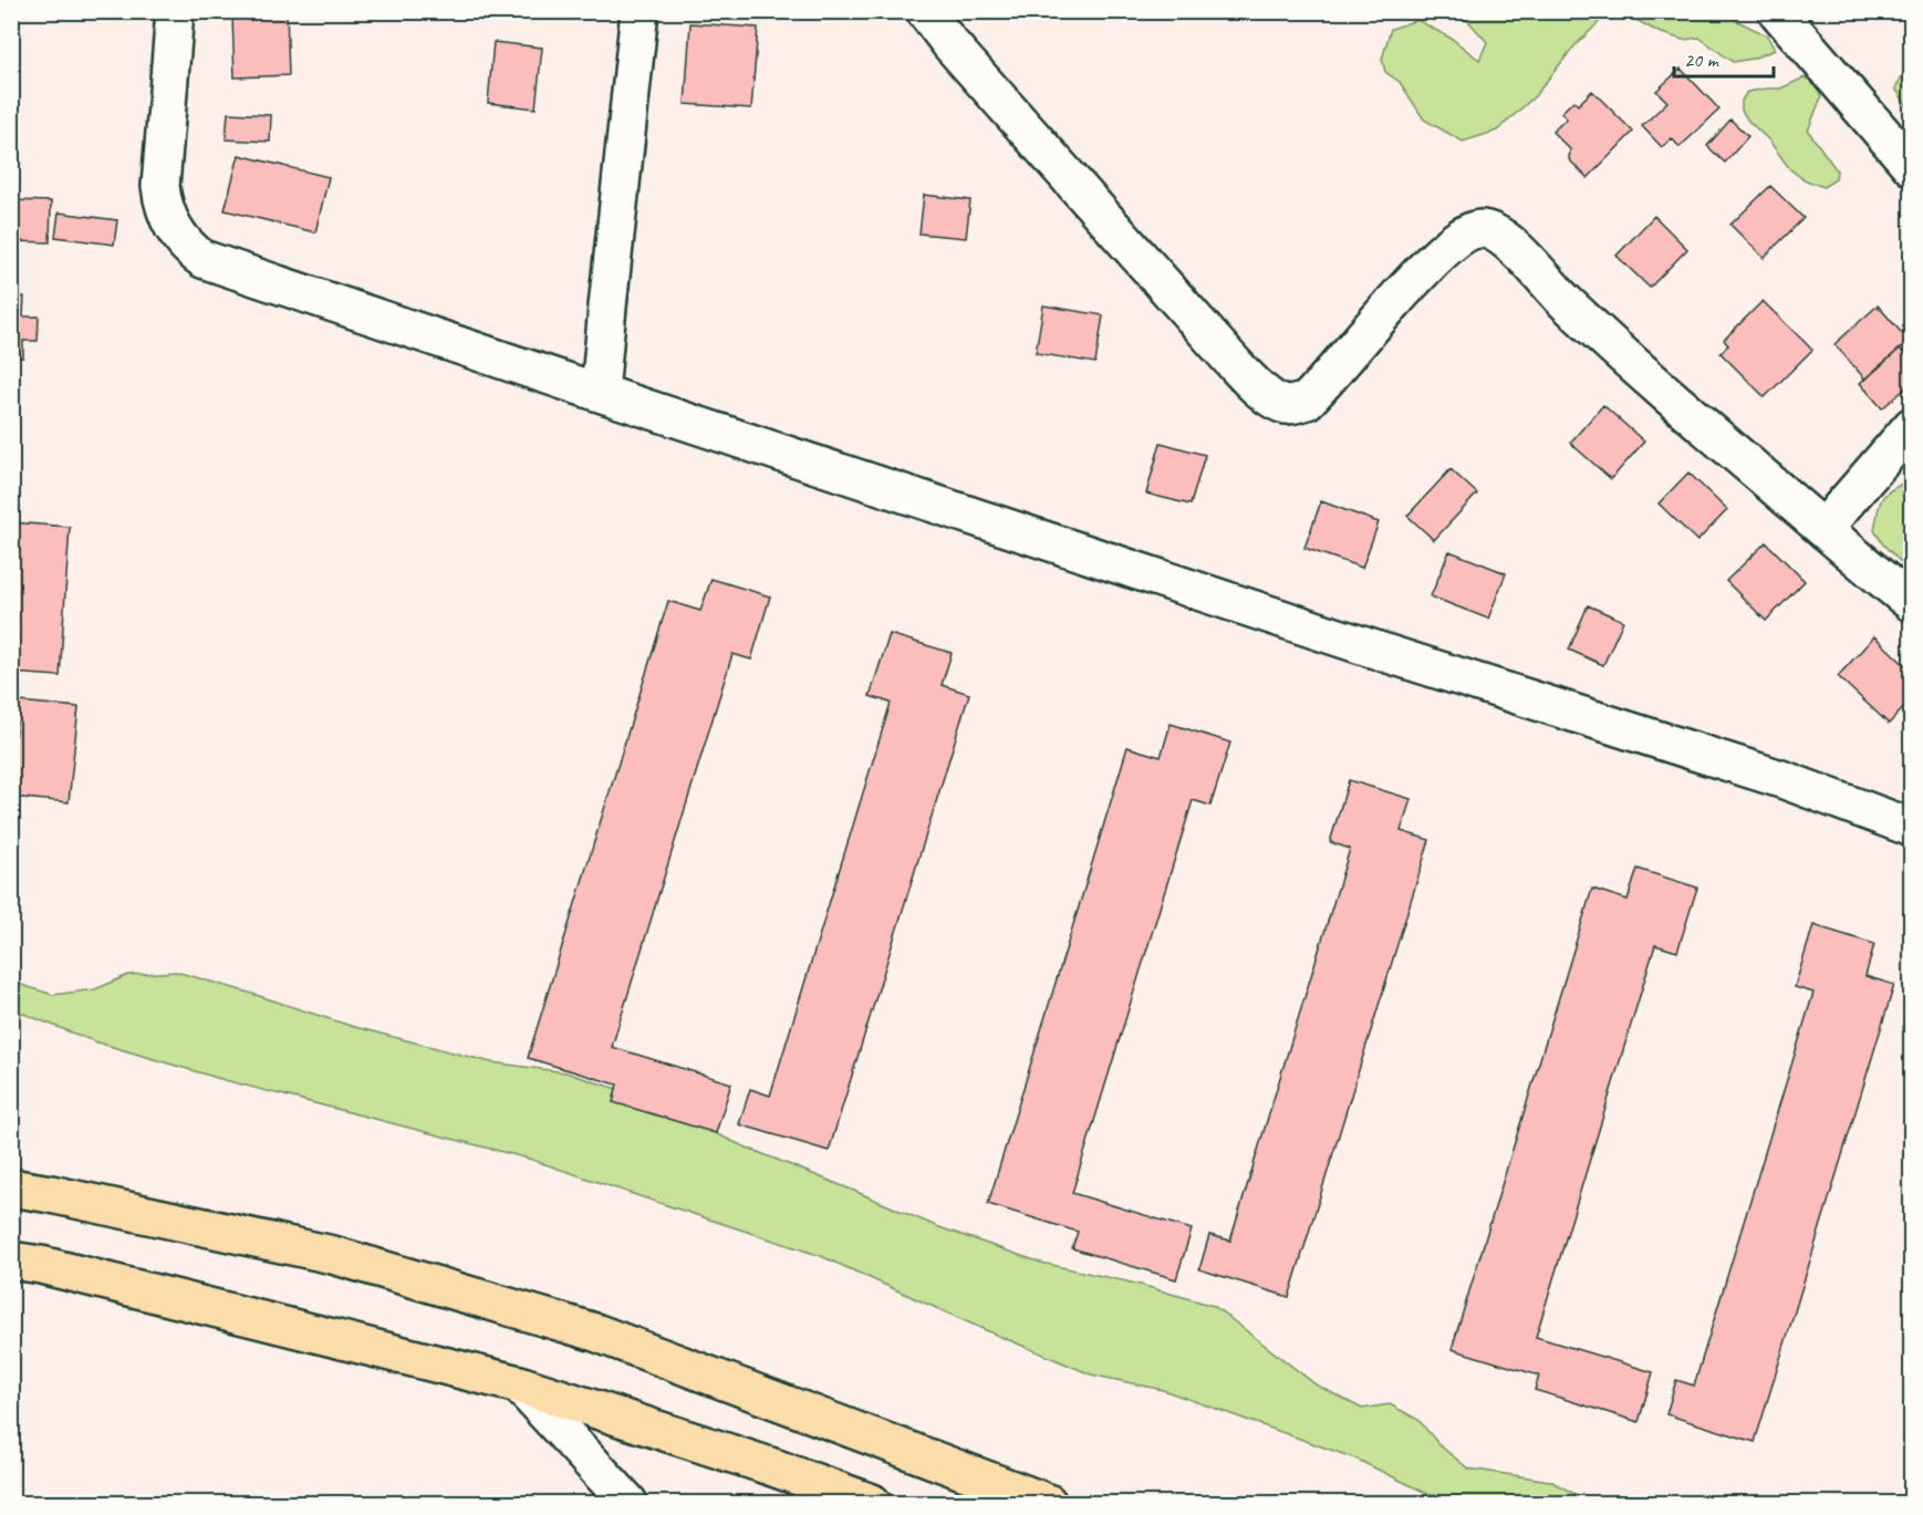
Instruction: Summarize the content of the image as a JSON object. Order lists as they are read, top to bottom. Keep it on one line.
{"scale_bar":"20 m"}
